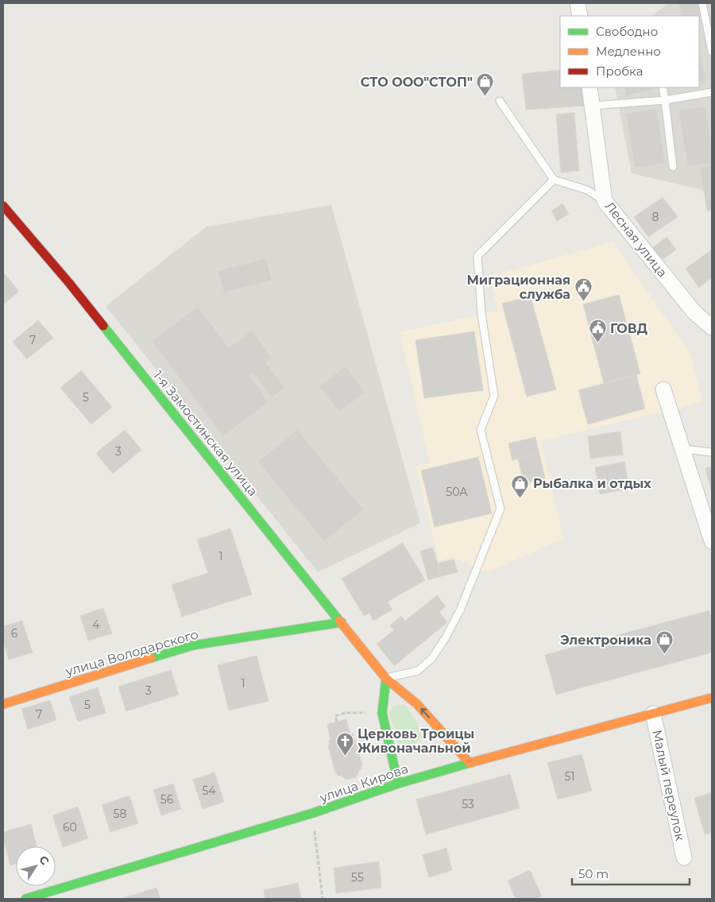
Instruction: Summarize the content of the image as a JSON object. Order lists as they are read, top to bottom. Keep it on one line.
{"streets":{"street":["Лесная улица","1-я Замостинская улица","улица Володарского","улица Кирова","Малый переулок"]},"crossings":[["1-я Замостинская улица","улица Володарского"],["1-я Замостинская улица","улица Кирова"],["улица Кирова","Малый переулок"]],"places":{"shop":["СТО ООО\"СТОП\"","Рыбалка и отдых","Электроника"],"public building":["Миграционная служба","ГОВД"],"church":["Церковь Троицы Живоначальной"]},"house_numbers":["8","7","5","3","50А","1","4","6","1","3","5","7","51","54","56","53","58","60","55"],"legend":["Свободно","Медленно","Пробка"],"scale_bar":"50 m","north":"top right"}
